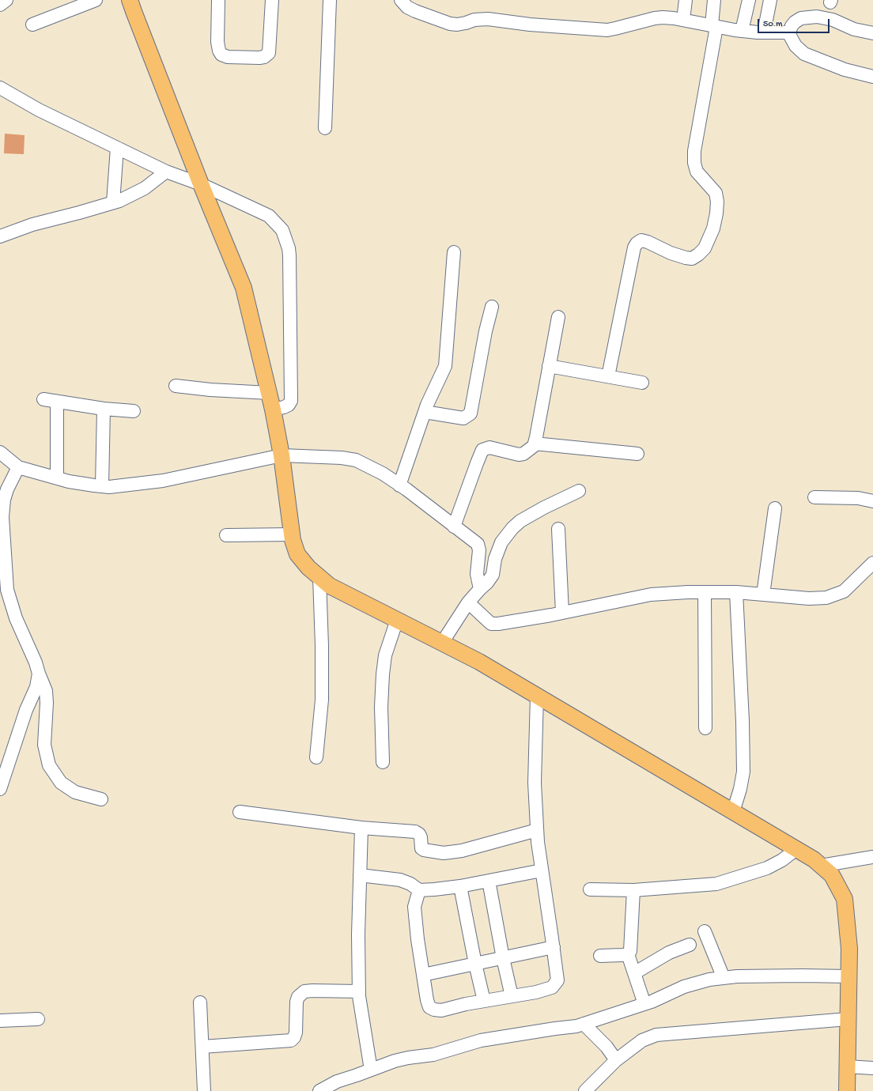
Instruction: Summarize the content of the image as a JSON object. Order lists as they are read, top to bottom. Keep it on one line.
{"scale_bar":"50 m"}
